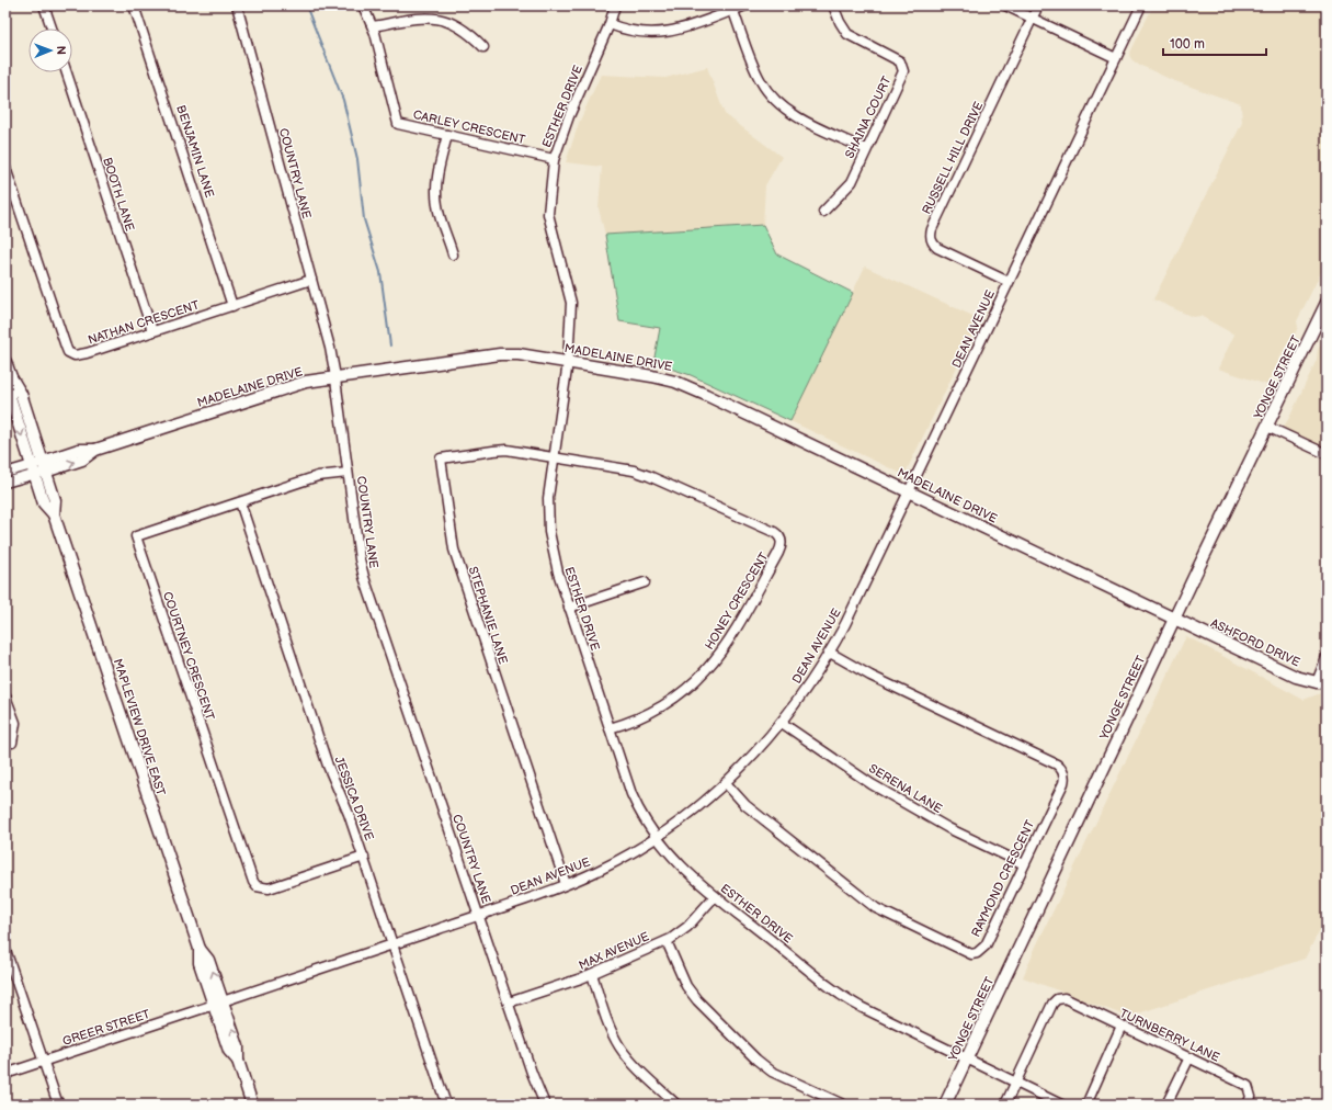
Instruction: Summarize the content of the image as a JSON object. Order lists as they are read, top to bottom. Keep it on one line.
{"streets":{"main road":["MADELAINE DRIVE","YONGE STREET","ASHFORD DRIVE","MAPLEVIEW DRIVE EAST"],"street":["ESTHER DRIVE","SHAINA COURT","CARLEY CRESCENT","BENJAMIN LANE","RUSSELL HILL DRIVE","COUNTRY LANE","BOOTH LANE","NATHAN CRESCENT","DEAN AVENUE","HONEY CRESCENT","STEPHANIE LANE","COURTNEY CRESCENT","SERENA LANE","JESSICA DRIVE","RAYMOND CRESCENT","MAX AVENUE","GREER STREET","TURNBERRY LANE"]},"crossings":[["ESTHER DRIVE","CARLEY CRESCENT"],["ESTHER DRIVE","DEAN AVENUE"],["ESTHER DRIVE","MADELAINE DRIVE"],["ESTHER DRIVE","YONGE STREET"],["ESTHER DRIVE","HONEY CRESCENT"],["ESTHER DRIVE","STEPHANIE LANE"],["ESTHER DRIVE","MAX AVENUE"],["ESTHER DRIVE","TURNBERRY LANE"],["BENJAMIN LANE","NATHAN CRESCENT"],["RUSSELL HILL DRIVE","DEAN AVENUE"],["COUNTRY LANE","NATHAN CRESCENT"],["COUNTRY LANE","DEAN AVENUE"],["COUNTRY LANE","MADELAINE DRIVE"],["COUNTRY LANE","COURTNEY CRESCENT"],["COUNTRY LANE","MAX AVENUE"],["BOOTH LANE","NATHAN CRESCENT"],["DEAN AVENUE","MADELAINE DRIVE"],["DEAN AVENUE","STEPHANIE LANE"],["DEAN AVENUE","MAPLEVIEW DRIVE EAST"],["DEAN AVENUE","SERENA LANE"],["DEAN AVENUE","JESSICA DRIVE"],["DEAN AVENUE","RAYMOND CRESCENT"],["DEAN AVENUE","GREER STREET"],["MADELAINE DRIVE","YONGE STREET"],["MADELAINE DRIVE","ASHFORD DRIVE"],["MADELAINE DRIVE","MAPLEVIEW DRIVE EAST"],["YONGE STREET","ASHFORD DRIVE"],["HONEY CRESCENT","STEPHANIE LANE"],["COURTNEY CRESCENT","JESSICA DRIVE"],["MAPLEVIEW DRIVE EAST","GREER STREET"],["SERENA LANE","RAYMOND CRESCENT"]],"scale_bar":"100 m","north":"right"}
